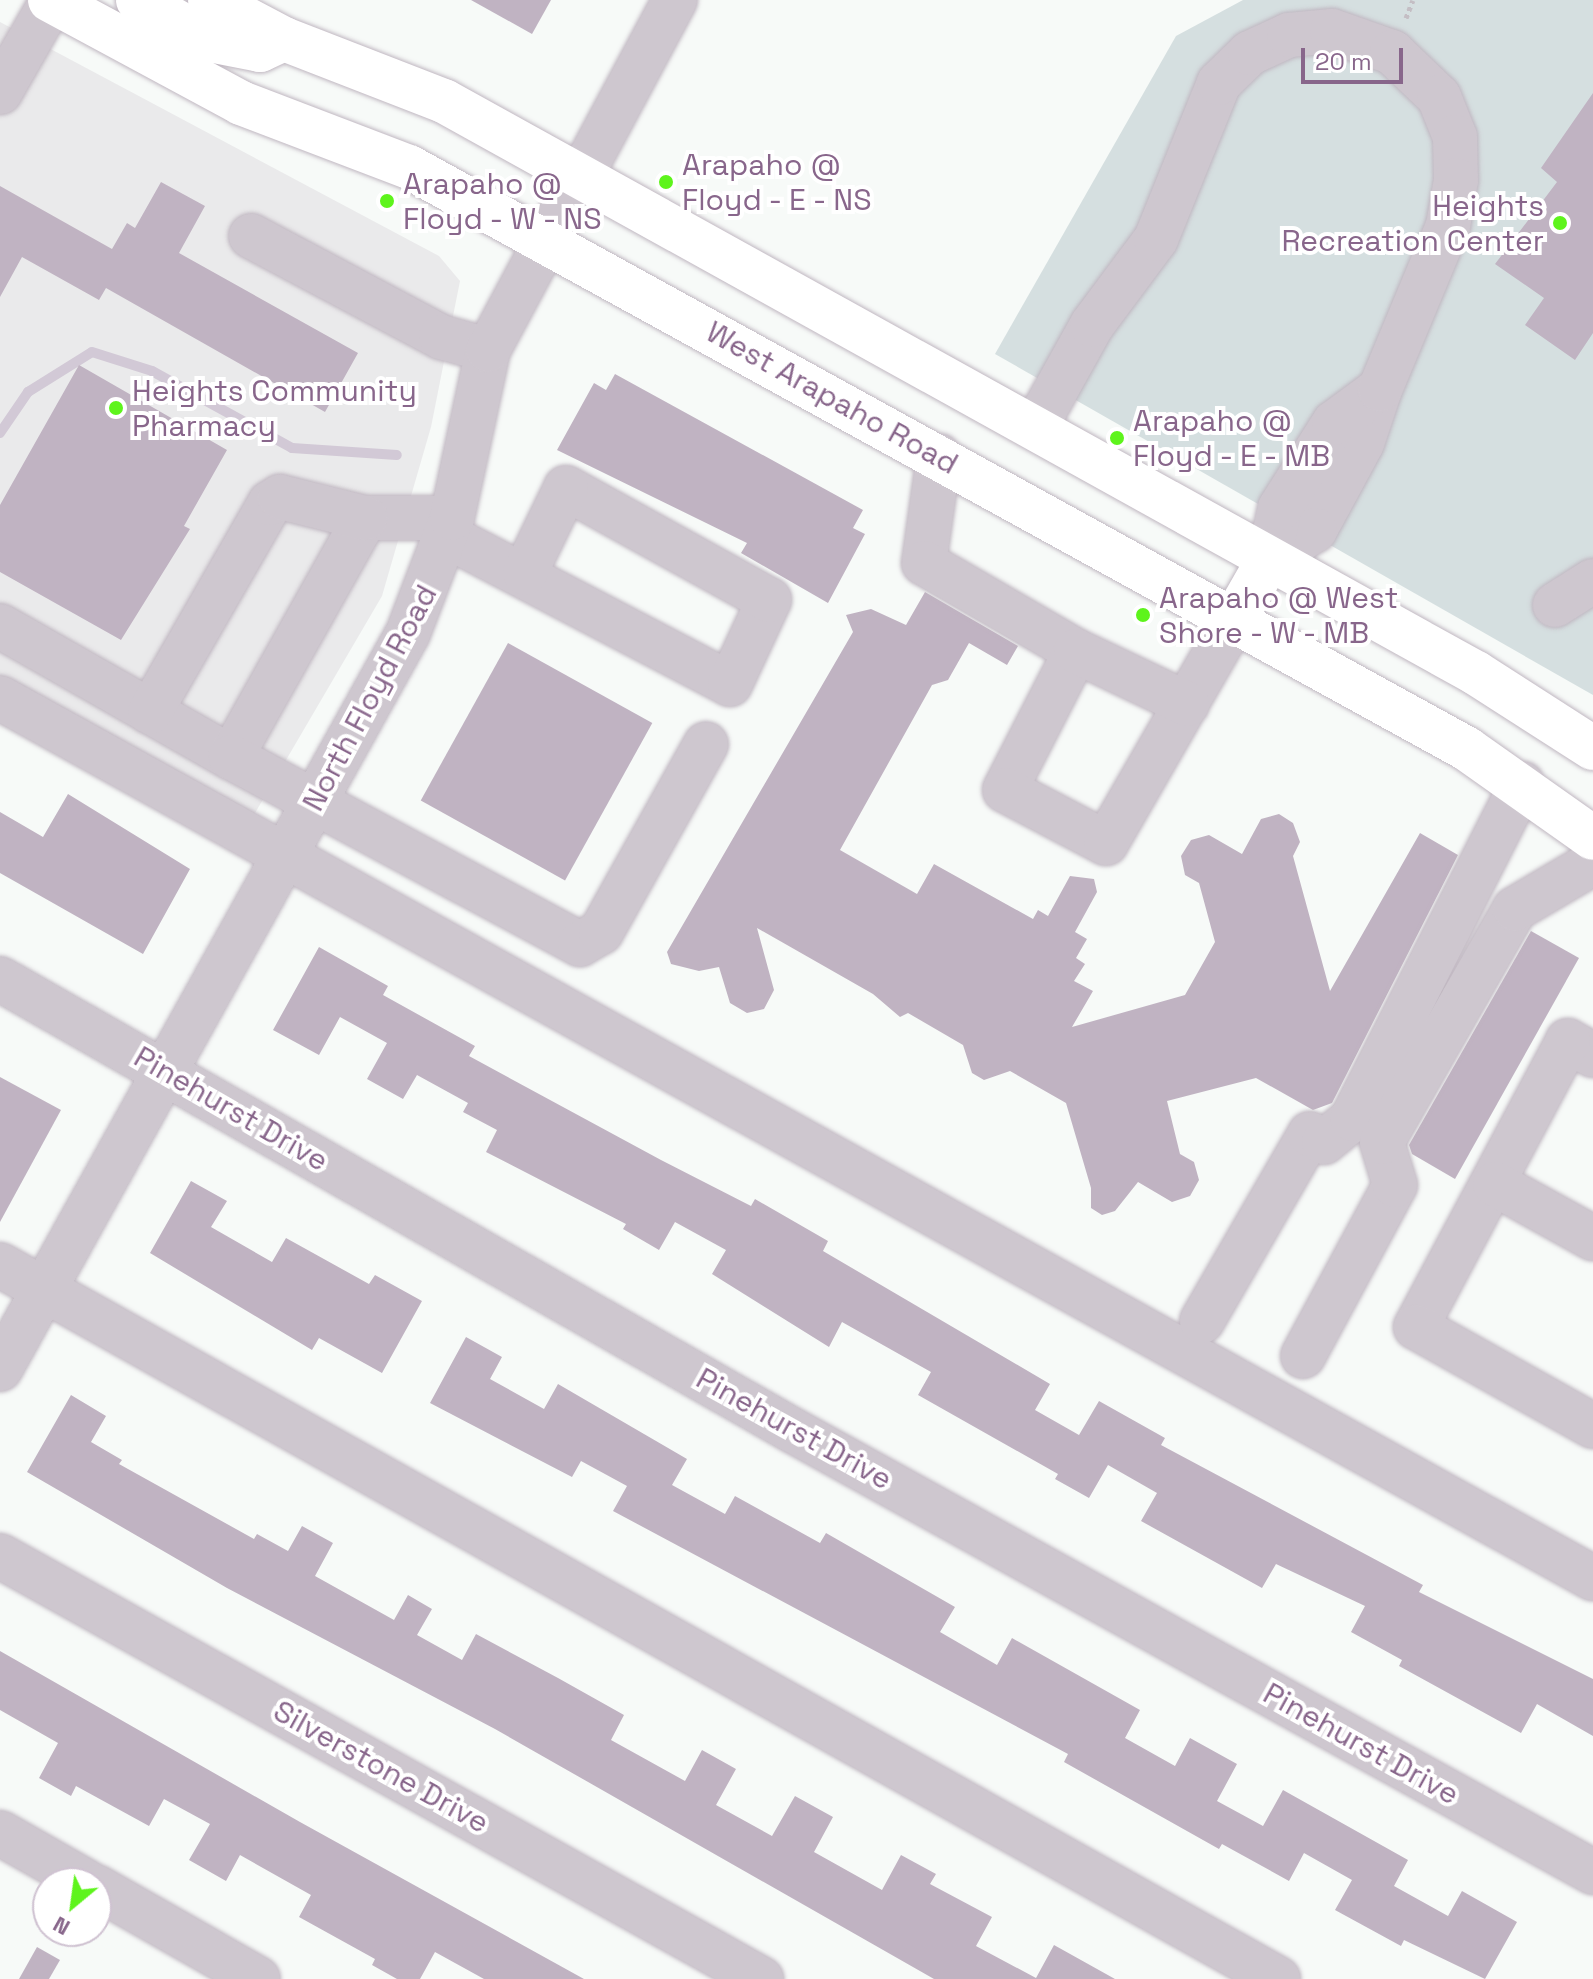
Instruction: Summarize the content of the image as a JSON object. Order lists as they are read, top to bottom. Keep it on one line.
{"streets":{"main road":["West Arapaho Road"],"street":["North Floyd Road","Pinehurst Drive","Silverstone Drive"]},"crossings":[["West Arapaho Road","North Floyd Road"],["North Floyd Road","Pinehurst Drive"]],"places":["Arapaho @ Floyd - E - NS","Arapaho @ Floyd - W - NS","Heights Recreation Center","Heights Community Pharmacy","Arapaho @ Floyd - E - MB","Arapaho @ West Shore - W - MB"],"scale_bar":"20 m","north":"bottom left"}
